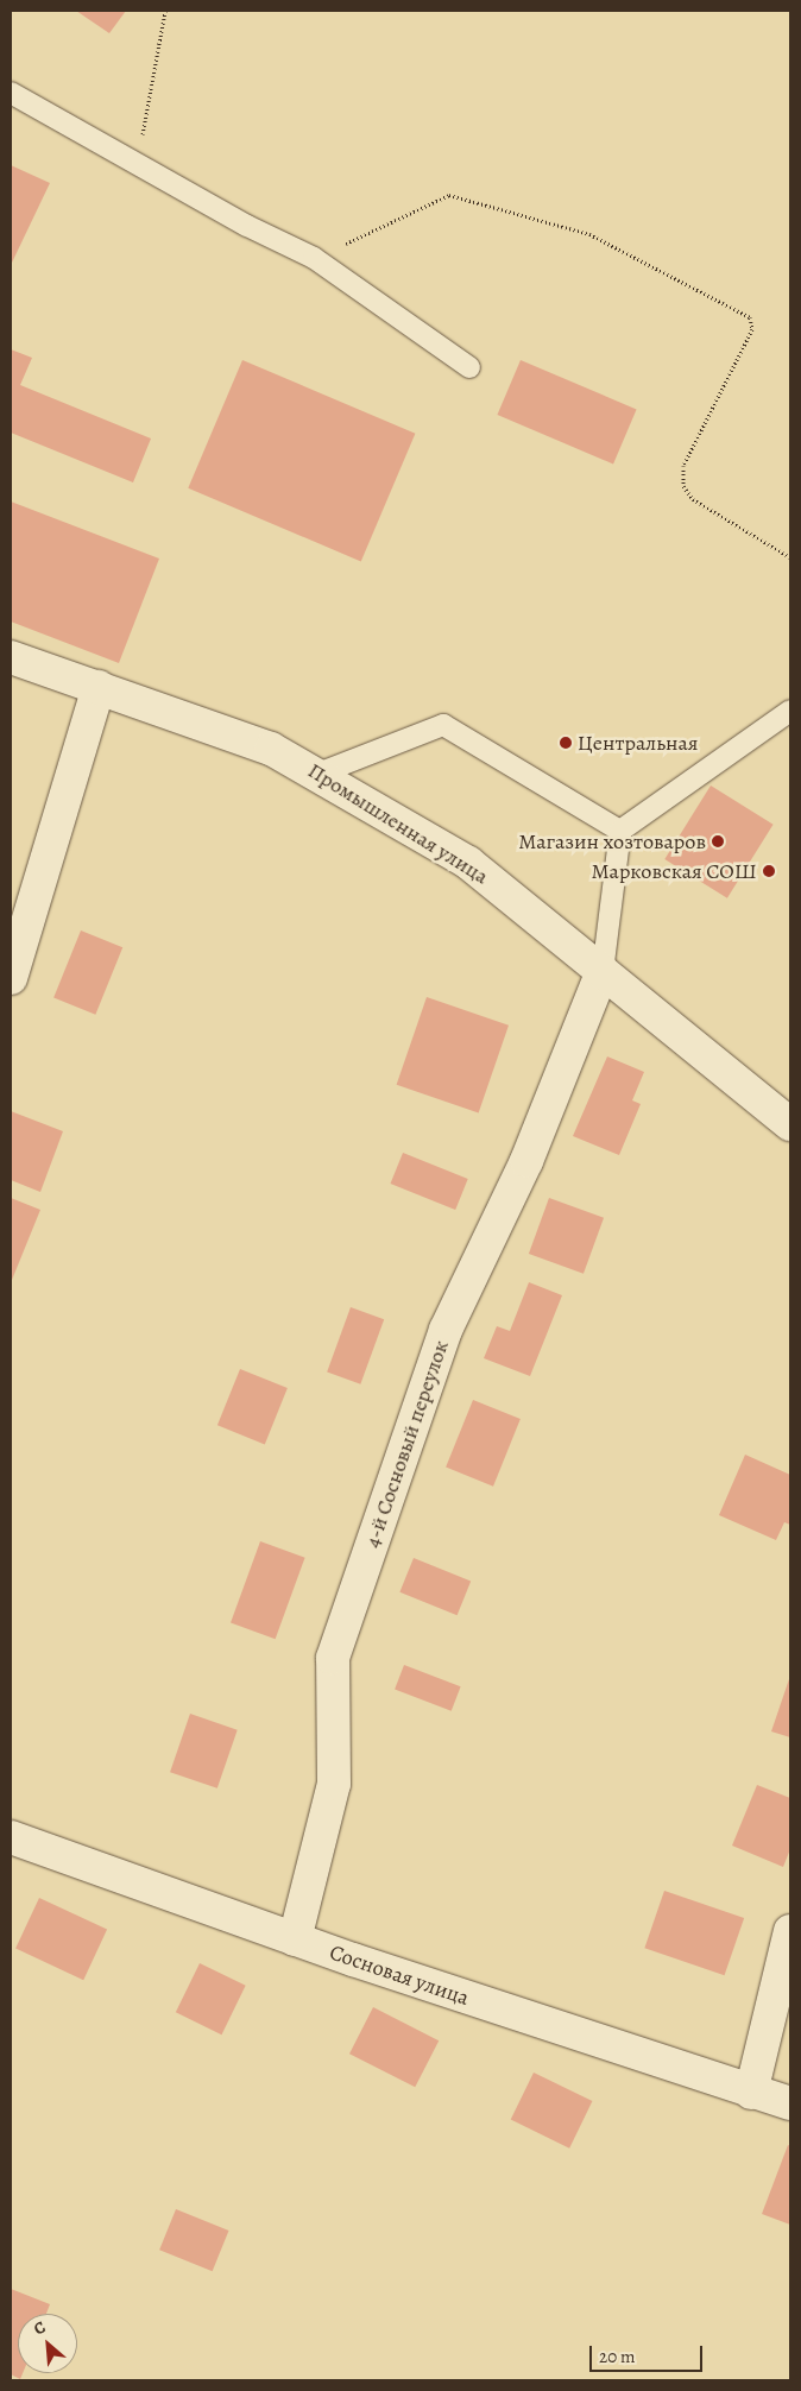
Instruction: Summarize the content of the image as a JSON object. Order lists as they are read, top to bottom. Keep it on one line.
{"streets":{"street":["Промышленная улица","4-й Сосновый переулок","Сосновая улица"]},"crossings":[["Промышленная улица","4-й Сосновый переулок"],["4-й Сосновый переулок","Сосновая улица"]],"places":["Центральная","Магазин хозтоваров","Марковская СОШ"],"scale_bar":"20 m","north":"top left"}
